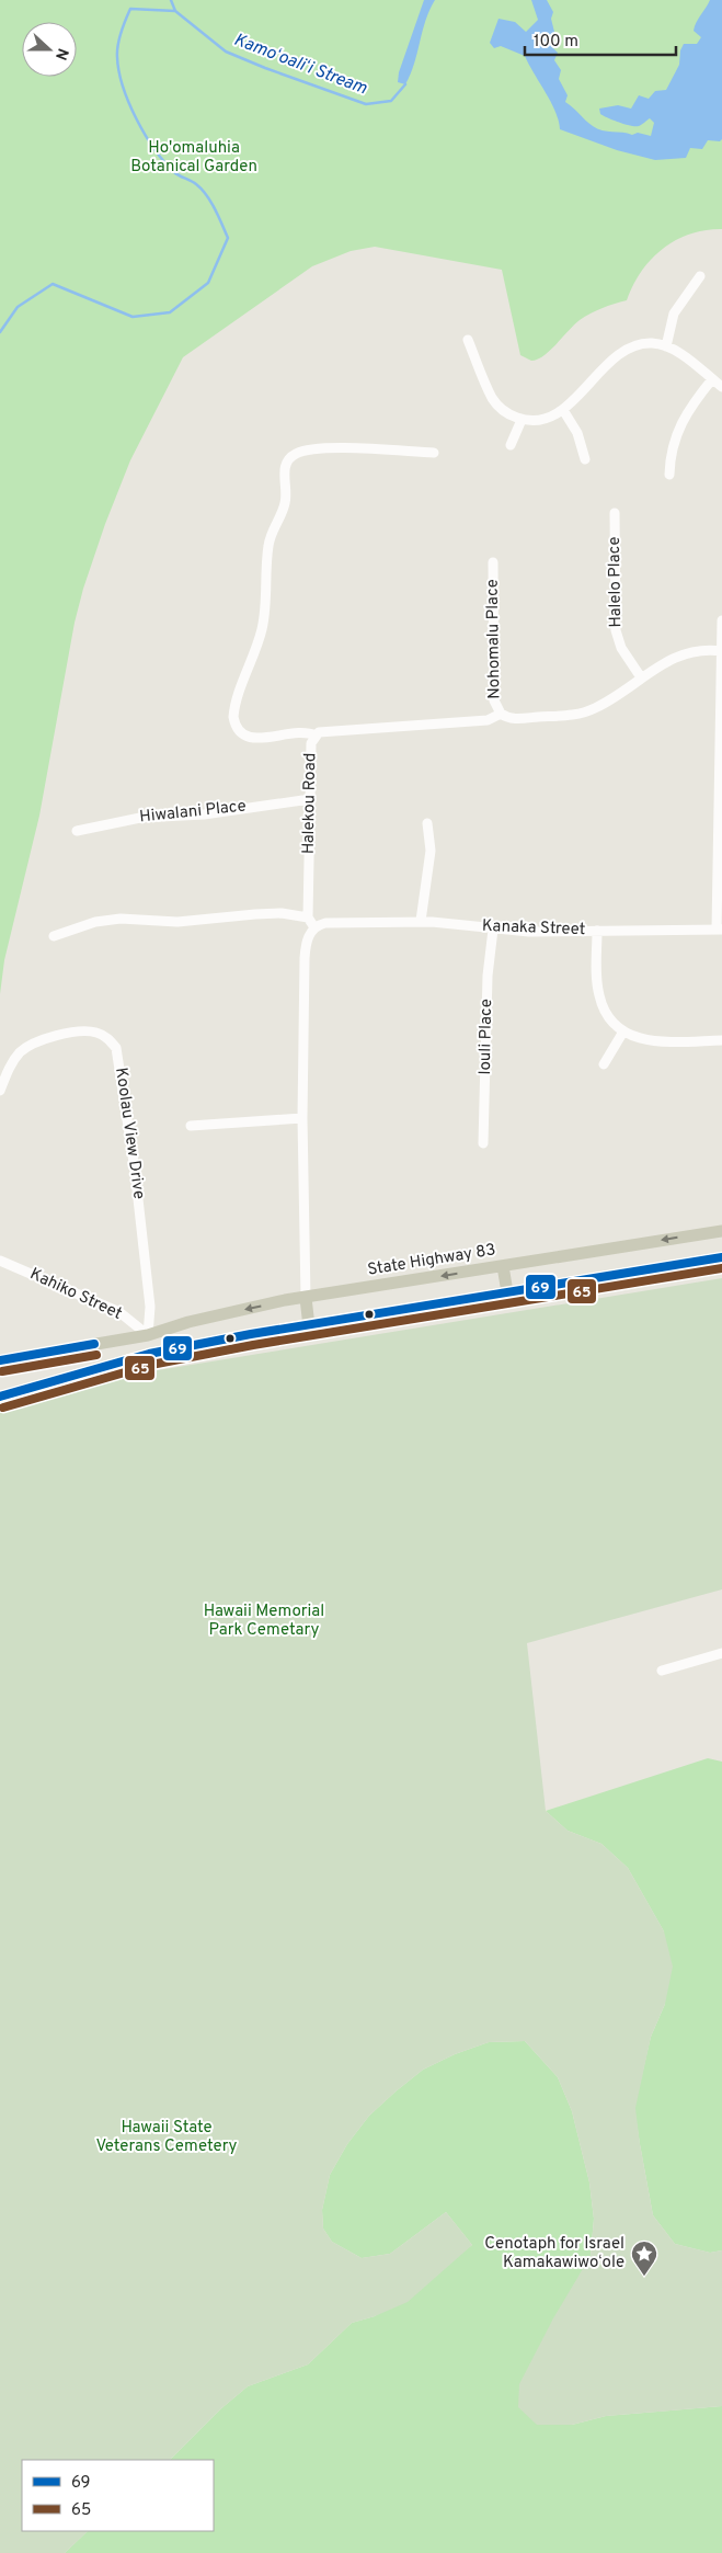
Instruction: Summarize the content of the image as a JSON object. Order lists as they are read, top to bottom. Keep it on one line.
{"streets":{"main road":["State Highway 83"],"street":["Halelo Place","Nohomalu Place","Halekou Road","Hiwalani Place","Kanaka Street","Iouli Place","Koolau View Drive","Kahiko Street"]},"crossings":[["Halelo Place","Halekou Road"],["Nohomalu Place","Halekou Road"],["Halekou Road","Hiwalani Place"],["Kanaka Street","Iouli Place"],["Koolau View Drive","State Highway 83"],["Koolau View Drive","Kahiko Street"],["State Highway 83","Kahiko Street"]],"water":["Kamoʻoaliʻi Stream"],"parks":["Ho'omaluhia Botanical Garden","Hawaii Memorial Park Cemetary","Hawaii State Veterans Cemetery"],"places":{"place":["Cenotaph for Israel Kamakawiwoʻole"]},"lines":["transit line 69","transit line 65"],"legend":["69","65"],"scale_bar":"100 m","north":"right"}
